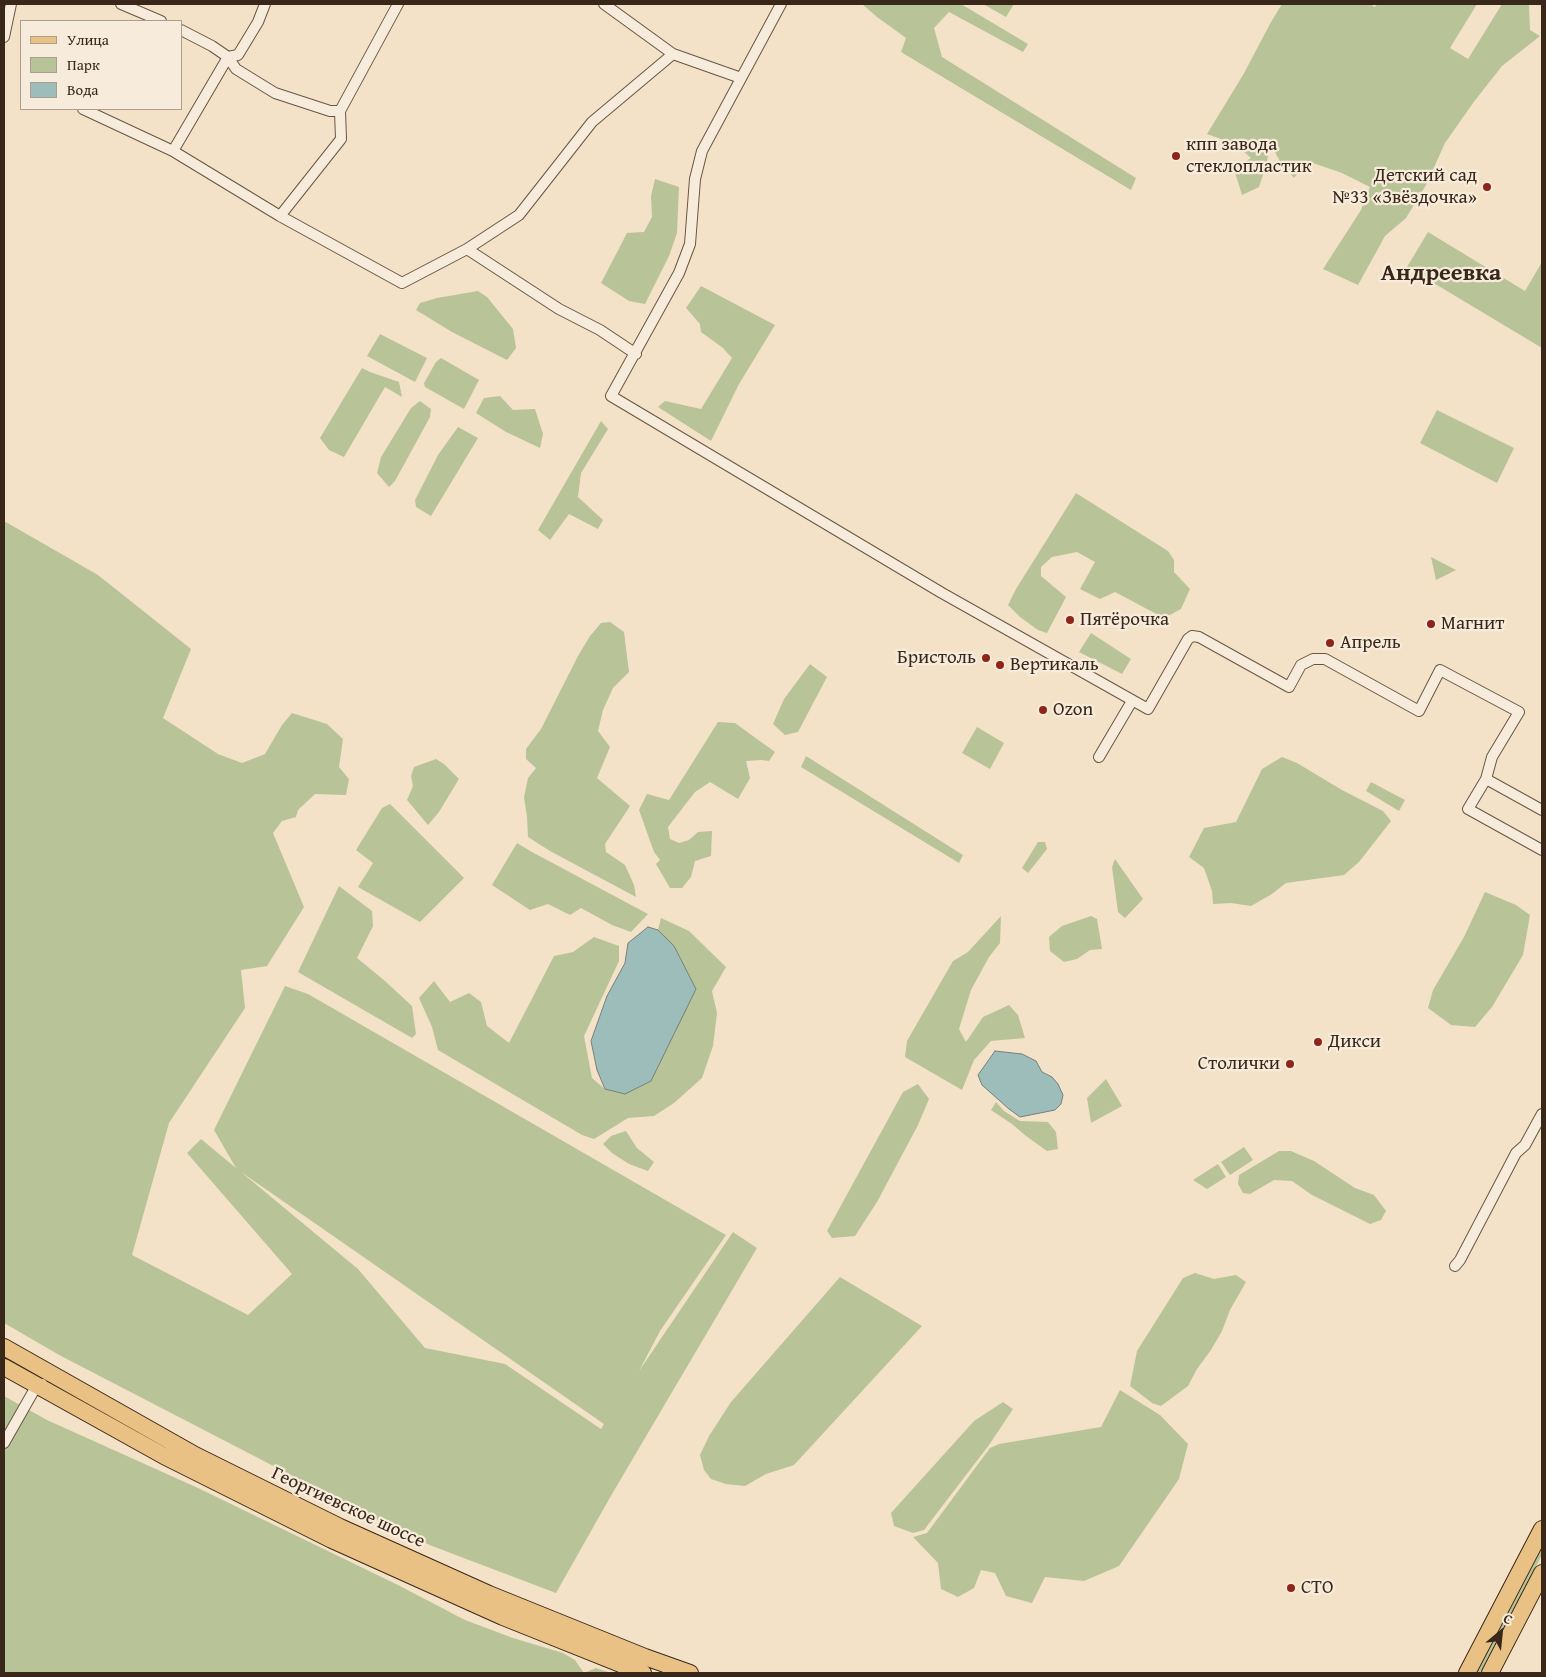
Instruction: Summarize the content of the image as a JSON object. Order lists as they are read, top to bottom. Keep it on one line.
{"streets":{"main road":["Георгиевское шоссе"]},"districts":["Андреевка"],"places":["кпп завода стеклопластик","Детский сад №33 «Звёздочка»","Пятёрочка","Магнит","Апрель","Бристоль","Вертикаль","Ozon","Дикси","Столички","СТО"],"legend":["Улица","Парк","Вода"],"north":"top right"}
